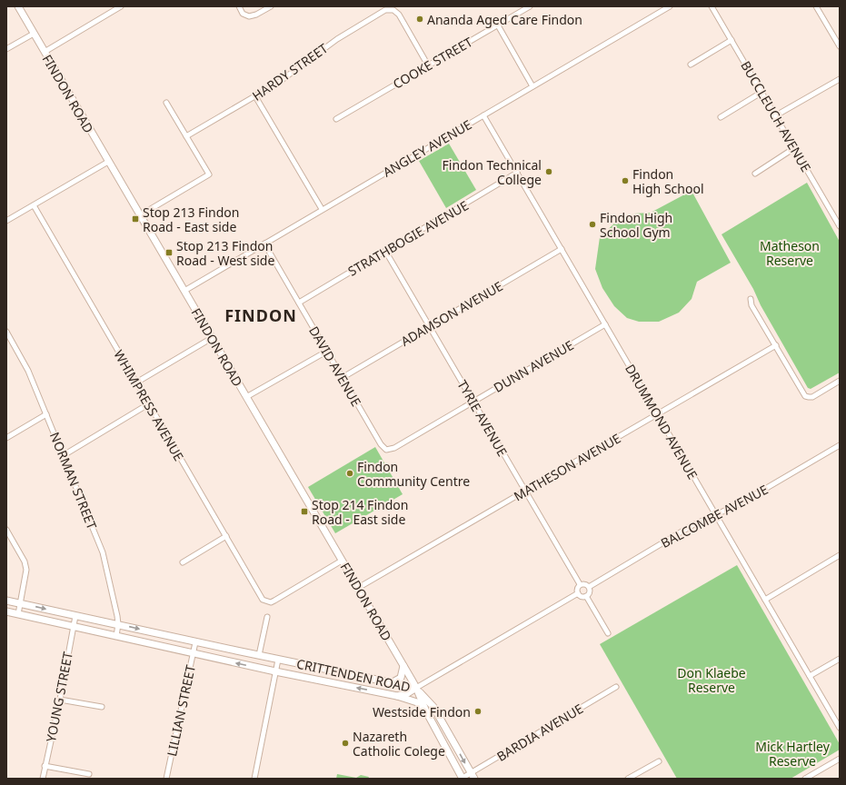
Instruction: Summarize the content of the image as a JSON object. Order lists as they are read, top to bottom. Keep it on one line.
{"streets":{"main road":["FINDON ROAD","CRITTENDEN ROAD"],"street":["COOKE STREET","HARDY STREET","BUCCLEUCH AVENUE","ANGLEY AVENUE","STRATHBOGIE AVENUE","ADAMSON AVENUE","DAVID AVENUE","DUNN AVENUE","WHIMPRESS AVENUE","TYRIE AVENUE","DRUMMOND AVENUE","MATHESON AVENUE","NORMAN STREET","BALCOMBE AVENUE","YOUNG STREET","LILLIAN STREET","BARDIA AVENUE"]},"crossings":[["COOKE STREET","HARDY STREET"],["FINDON ROAD","ANGLEY AVENUE"],["FINDON ROAD","WHIMPRESS AVENUE"],["FINDON ROAD","MATHESON AVENUE"],["FINDON ROAD","CRITTENDEN ROAD"],["FINDON ROAD","BARDIA AVENUE"],["ANGLEY AVENUE","DAVID AVENUE"],["ANGLEY AVENUE","DRUMMOND AVENUE"],["STRATHBOGIE AVENUE","DAVID AVENUE"],["STRATHBOGIE AVENUE","TYRIE AVENUE"],["STRATHBOGIE AVENUE","DRUMMOND AVENUE"],["ADAMSON AVENUE","DAVID AVENUE"],["ADAMSON AVENUE","TYRIE AVENUE"],["ADAMSON AVENUE","DRUMMOND AVENUE"],["DAVID AVENUE","DUNN AVENUE"],["DUNN AVENUE","TYRIE AVENUE"],["DUNN AVENUE","DRUMMOND AVENUE"],["TYRIE AVENUE","MATHESON AVENUE"],["TYRIE AVENUE","BALCOMBE AVENUE"],["DRUMMOND AVENUE","MATHESON AVENUE"],["DRUMMOND AVENUE","BALCOMBE AVENUE"],["NORMAN STREET","CRITTENDEN ROAD"],["CRITTENDEN ROAD","YOUNG STREET"],["CRITTENDEN ROAD","LILLIAN STREET"]],"districts":["FINDON"],"parks":["Matheson Reserve","Don Klaebe Reserve","Mick Hartley Reserve"],"places":{"other":["Ananda Aged Care Findon","Findon Technical College","Findon High School","Findon High School Gym","Findon Community Centre","Westside Findon","Nazareth Catholic Colege"],"transit":["Stop 213 Findon Road - East side","Stop 213 Findon Road - West side","Stop 214 Findon Road - East side"]}}
